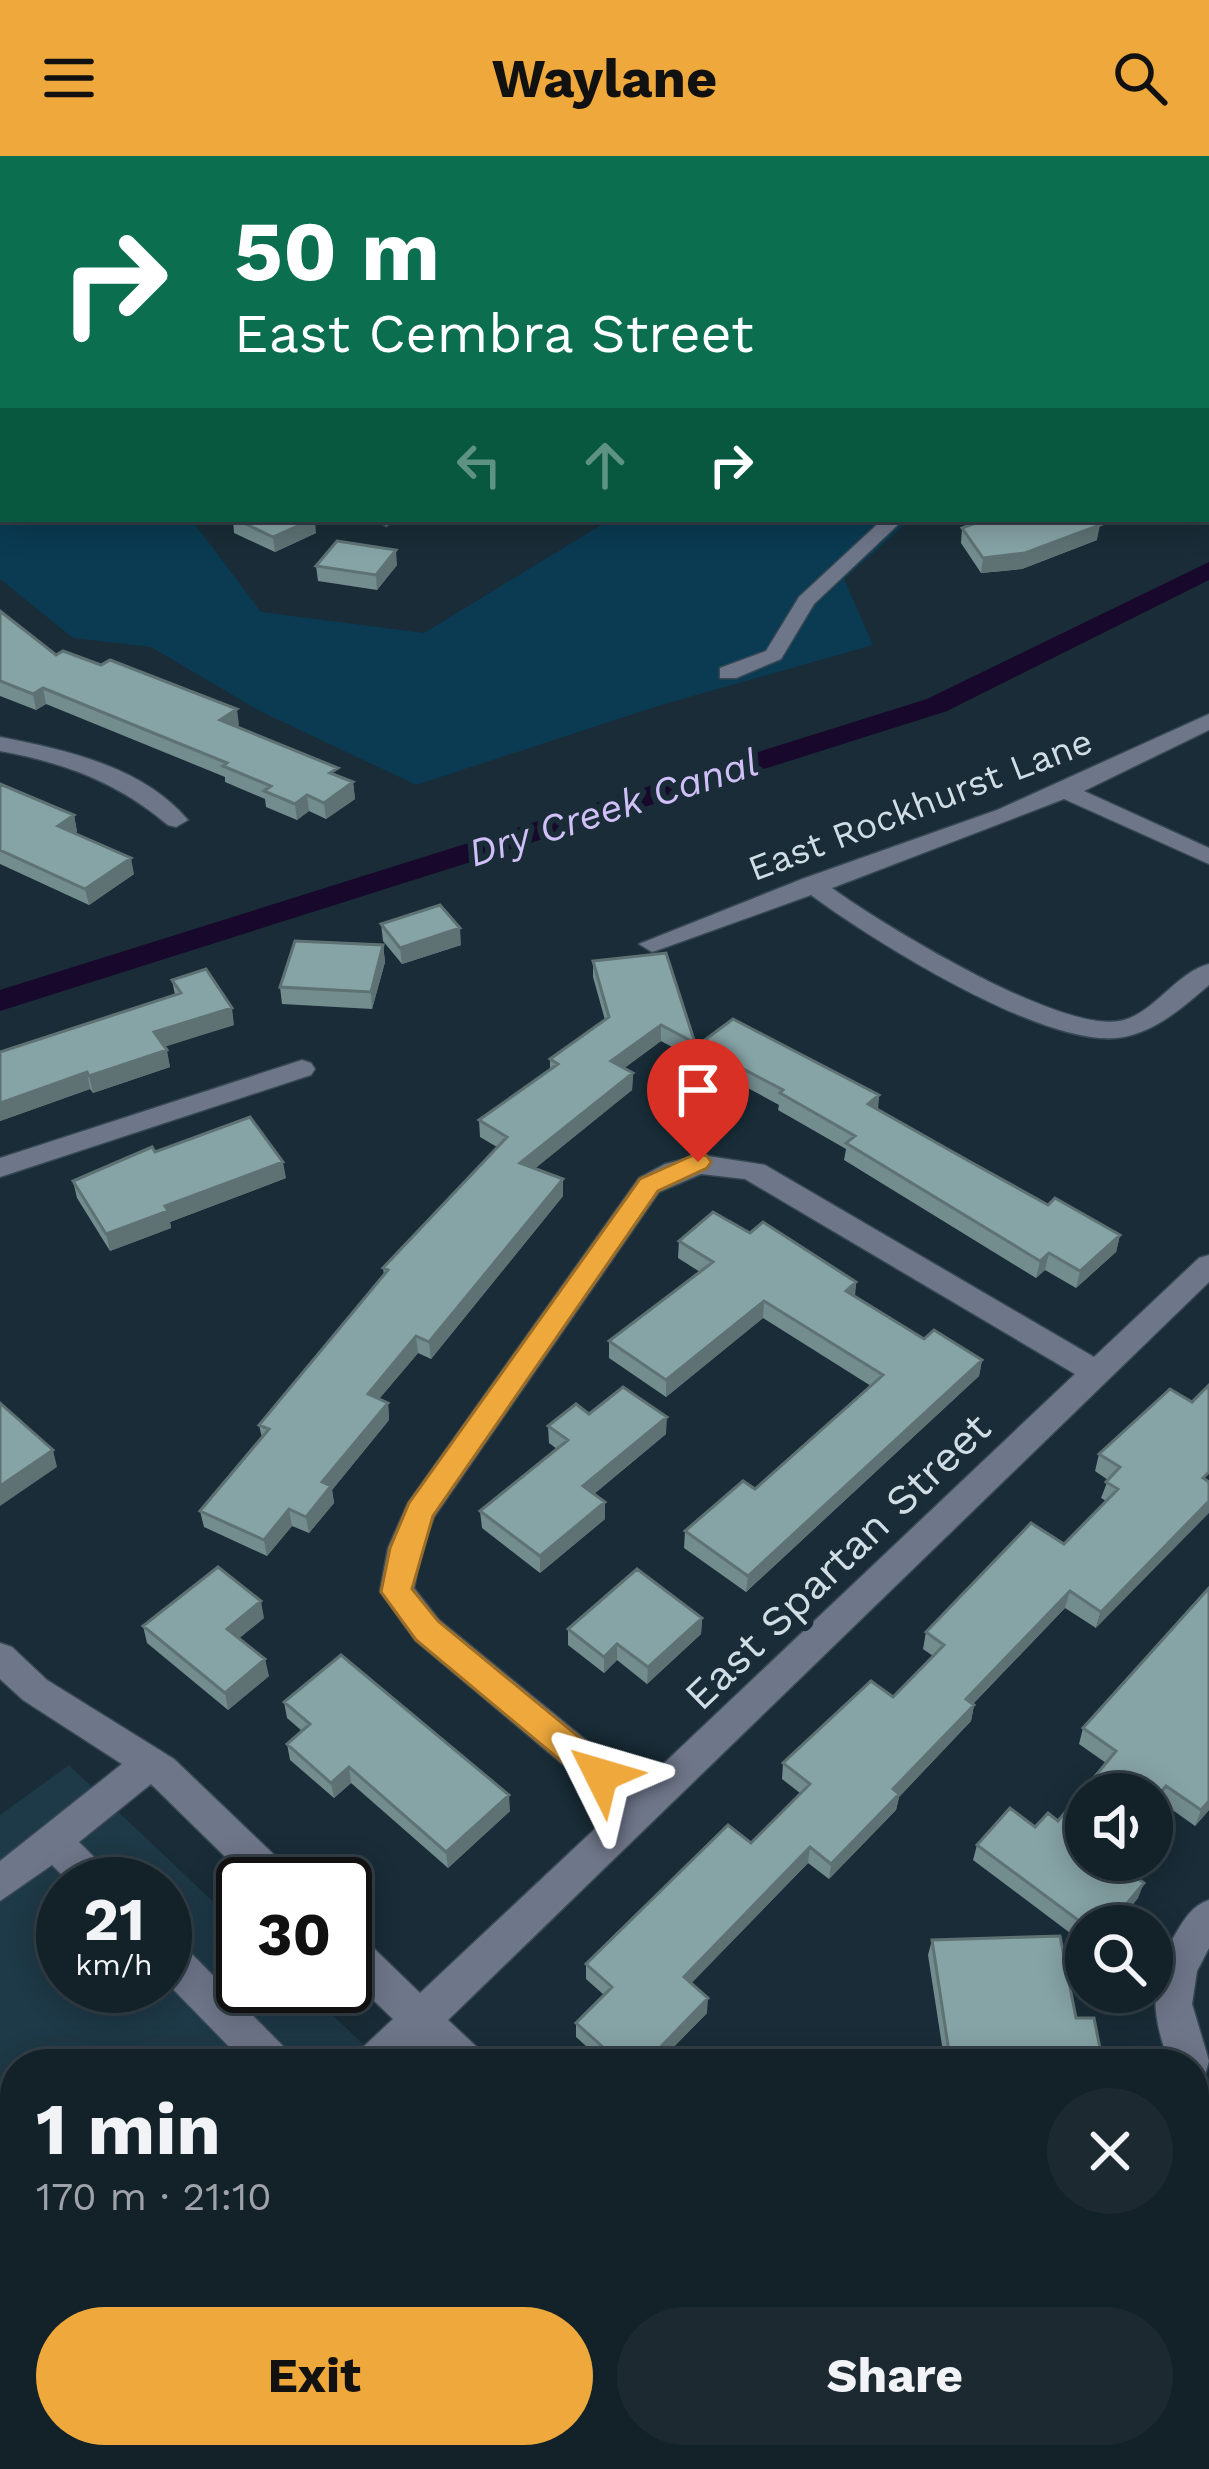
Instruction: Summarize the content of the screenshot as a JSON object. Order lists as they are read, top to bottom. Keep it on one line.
{"streets":{"street":["East Rockhurst Lane","East Spartan Street"]},"water":["Dry Creek Canal"],"page":{"header":"Waylane","turn":["50 m","East Cembra Street"],"speed":"21 km/h","limit":"30","heading":["1 min","170 m · 21:10"],"buttons":["Exit","Share"]}}
